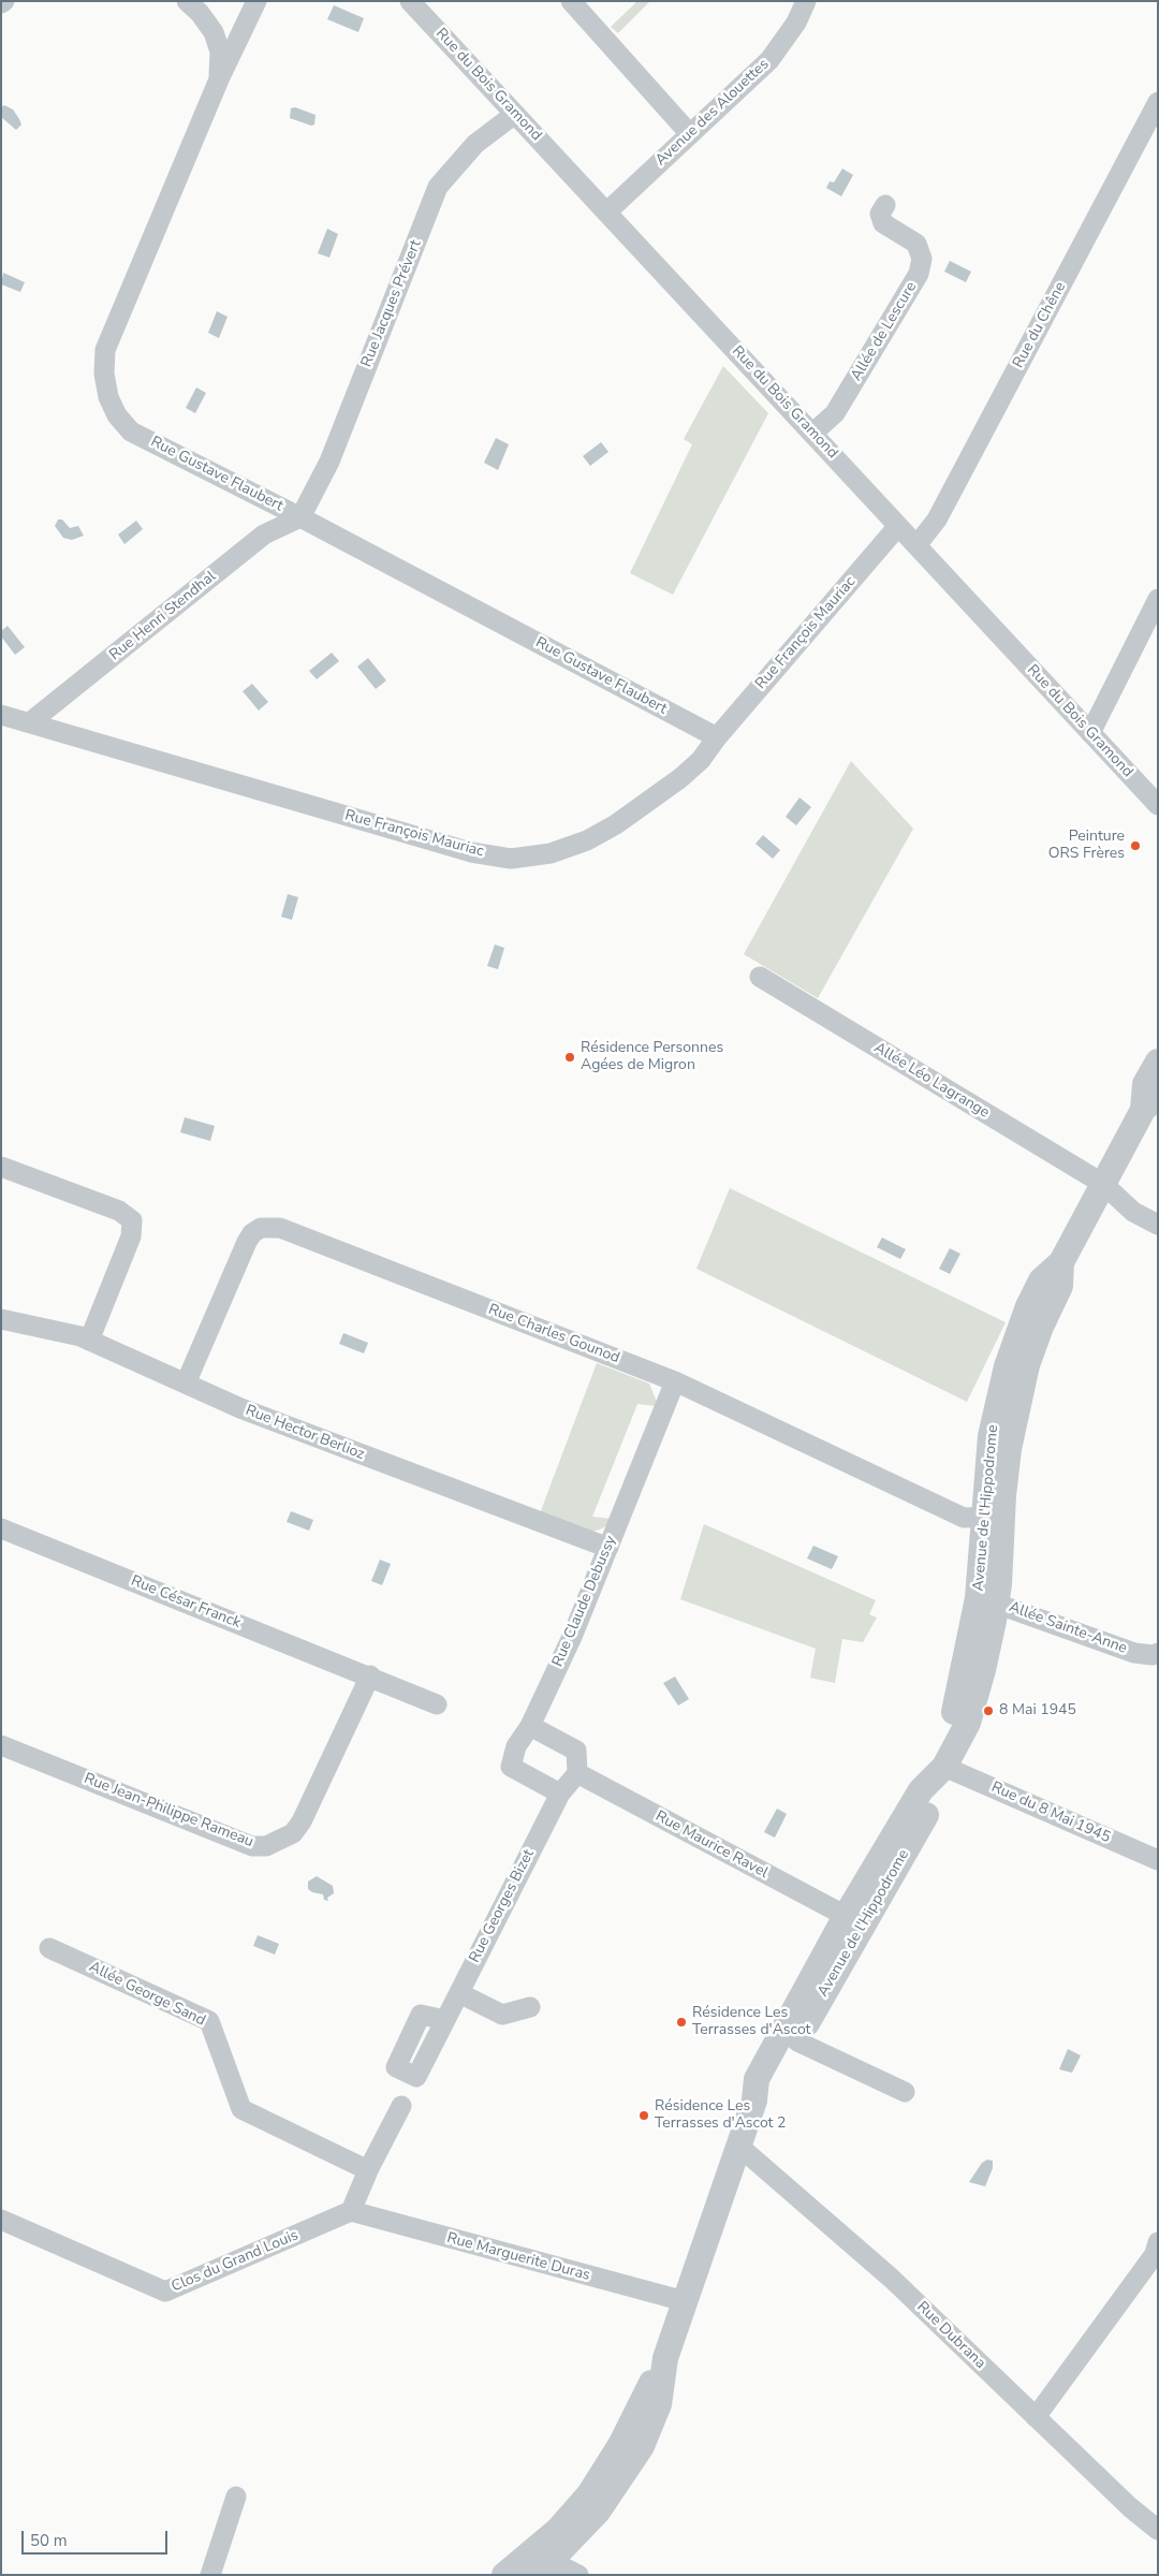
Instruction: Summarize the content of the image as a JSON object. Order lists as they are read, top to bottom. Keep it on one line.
{"streets":{"street":["Rue du Bois Gramond","Avenue des Alouettes","Rue Jacques Prévert","Rue du Chêne","Allée de Lescure","Rue Gustave Flaubert","Rue Henri Stendhal","Rue François Mauriac","Allée Léo Lagrange","Rue Charles Gounod","Rue Hector Berlioz","Avenue de l'Hippodrome","Rue Claude Debussy","Rue César Franck","Allée Sainte-Anne","Rue Jean-Philippe Rameau","Rue du 8 Mai 1945","Rue Maurice Ravel","Rue Georges Bizet","Allée George Sand","Rue Marguerite Duras","Clos du Grand Louis","Rue Dubrana"]},"crossings":[["Rue du Bois Gramond","Avenue des Alouettes"],["Rue du Bois Gramond","Rue Jacques Prévert"],["Rue du Bois Gramond","Rue du Chêne"],["Rue du Bois Gramond","Allée de Lescure"],["Rue du Bois Gramond","Rue François Mauriac"],["Rue Jacques Prévert","Rue Gustave Flaubert"],["Rue Jacques Prévert","Rue Henri Stendhal"],["Rue Gustave Flaubert","Rue Henri Stendhal"],["Rue Gustave Flaubert","Rue François Mauriac"],["Rue Henri Stendhal","Rue François Mauriac"],["Allée Léo Lagrange","Avenue de l'Hippodrome"],["Rue Charles Gounod","Rue Hector Berlioz"],["Rue Charles Gounod","Avenue de l'Hippodrome"],["Rue Charles Gounod","Rue Claude Debussy"],["Rue Hector Berlioz","Rue Claude Debussy"],["Avenue de l'Hippodrome","Allée Sainte-Anne"],["Avenue de l'Hippodrome","Rue du 8 Mai 1945"],["Avenue de l'Hippodrome","Rue Maurice Ravel"],["Avenue de l'Hippodrome","Rue Marguerite Duras"],["Avenue de l'Hippodrome","Rue Dubrana"],["Rue Claude Debussy","Rue Georges Bizet"],["Rue César Franck","Rue Jean-Philippe Rameau"],["Rue Marguerite Duras","Clos du Grand Louis"]],"places":["Peinture ORS Frères","Résidence Personnes Agées de Migron","8 Mai 1945","Résidence Les Terrasses d'Ascot","Résidence Les Terrasses d'Ascot 2"],"scale_bar":"50 m"}
